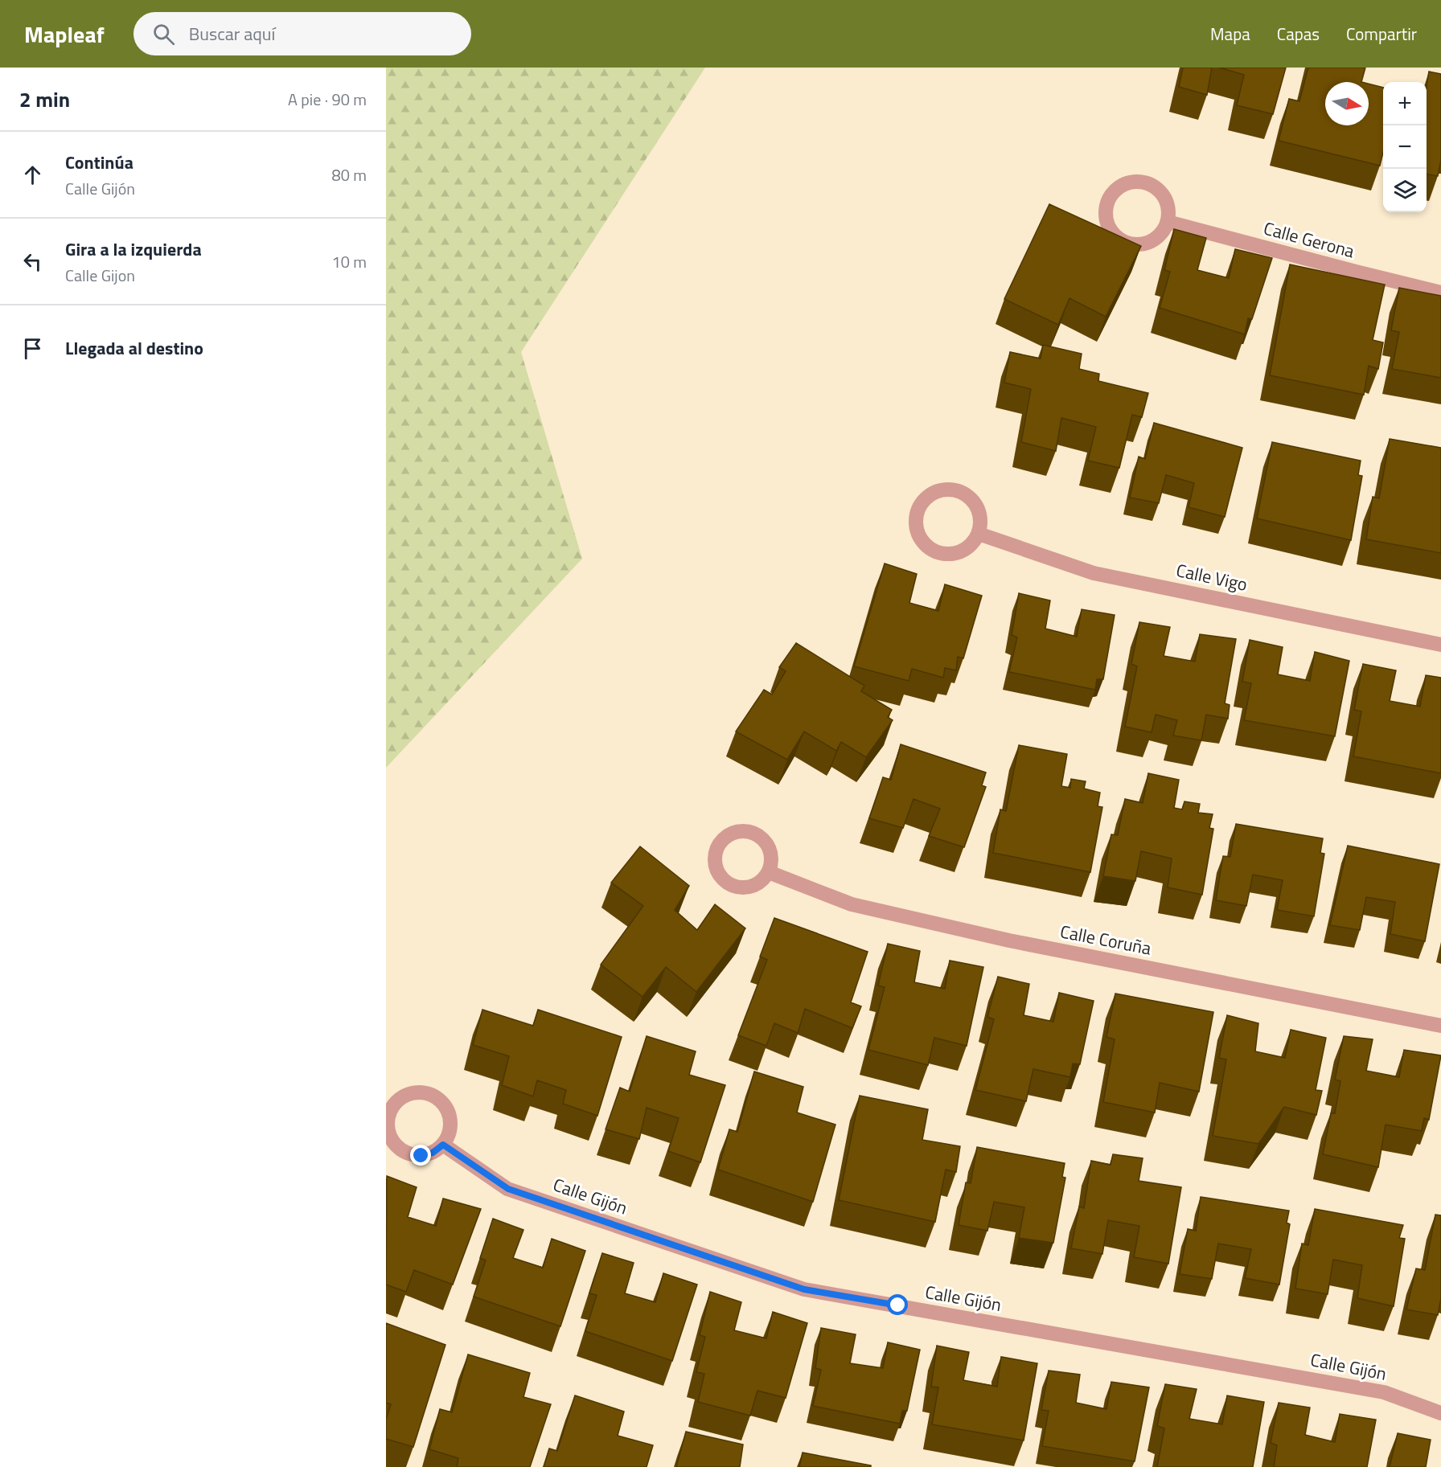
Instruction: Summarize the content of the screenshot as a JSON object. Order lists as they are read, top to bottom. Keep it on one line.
{"streets":{"street":["Calle Gerona","Calle Vigo","Calle Coruña","Calle Gijón"]},"north":"right","page":{"header":"Mapleaf","search":"Buscar aquí","nav":["Mapa","Capas","Compartir"],"heading":["2 min","A pie · 90 m"],"map_buttons":["+","−"],"list":[["Continúa","Calle Gijón","80 m"],["Gira a la izquierda","Calle Gijon","10 m"],"Llegada al destino"]}}
